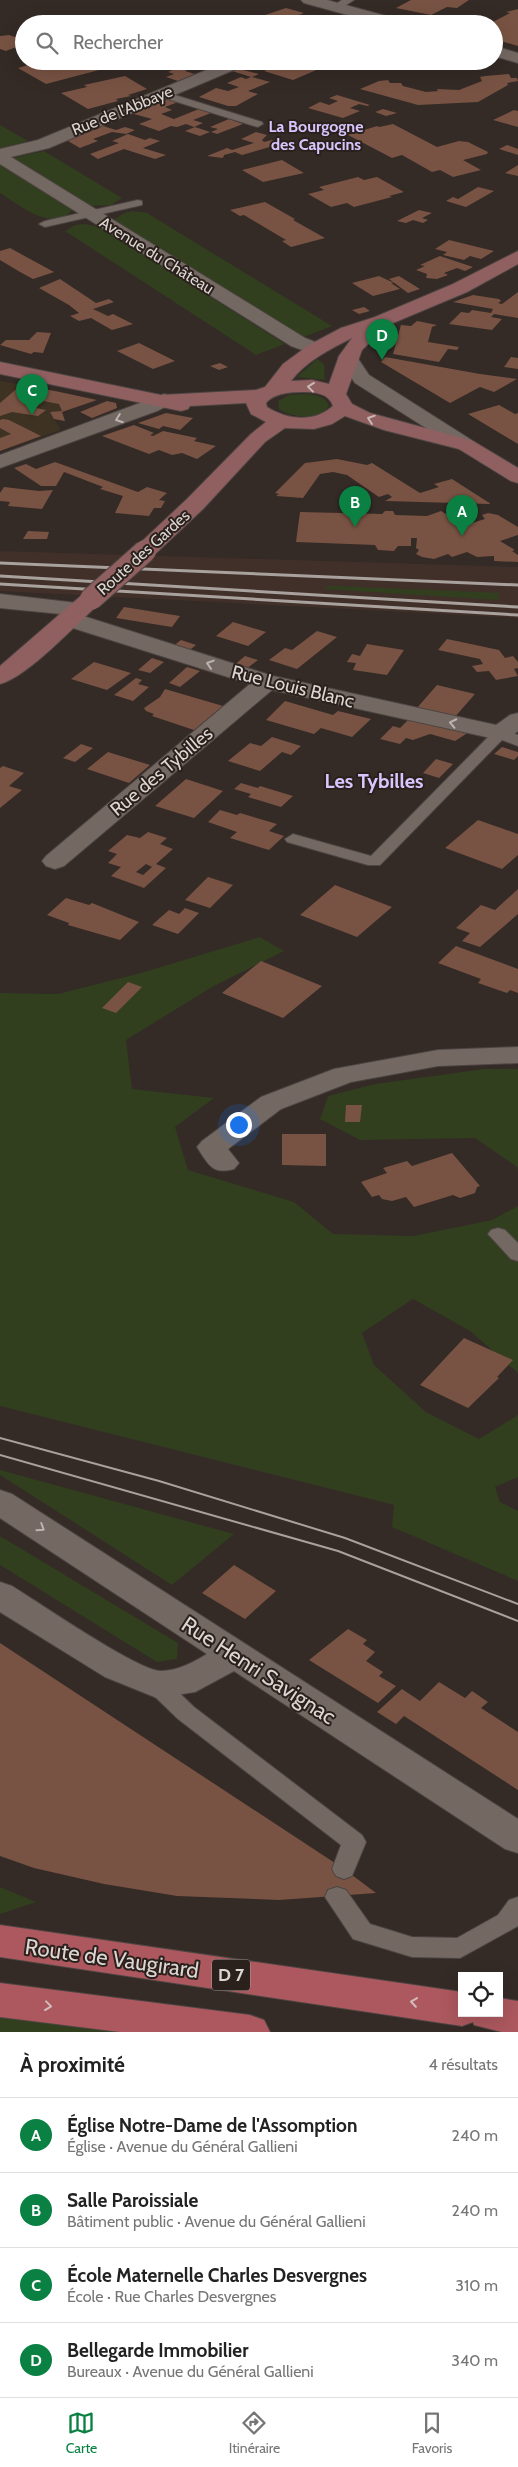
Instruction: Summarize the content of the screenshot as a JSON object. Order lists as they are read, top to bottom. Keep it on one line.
{"streets":{"main road":["Route des Gardes","Route de Vaugirard","D 7"],"street":["Rue de l'Abbaye","Avenue du Château","Rue Louis Blanc","Rue des Tybilles","Rue Henri Savignac"]},"crossings":[["Rue de l'Abbaye","Avenue du Château"],["Route des Gardes","Rue Louis Blanc"],["Rue Louis Blanc","Rue des Tybilles"]],"one_way":["Rue Louis Blanc"],"districts":["La Bourgogne des Capucins","Les Tybilles"],"page":{"search":"Rechercher","pins":["D","C","B","A"],"heading":["À proximité","4 résultats"],"list":[{"mark":"A","name":"Église Notre-Dame de l'Assomption","note":"Église · Avenue du Général Gallieni","value":"240 m"},{"mark":"B","name":"Salle Paroissiale","note":"Bâtiment public · Avenue du Général Gallieni","value":"240 m"},{"mark":"C","name":"École Maternelle Charles Desvergnes","note":"École · Rue Charles Desvergnes","value":"310 m"},{"mark":"D","name":"Bellegarde Immobilier","note":"Bureaux · Avenue du Général Gallieni","value":"340 m"}],"nav":["Carte","Itinéraire","Favoris"]}}
